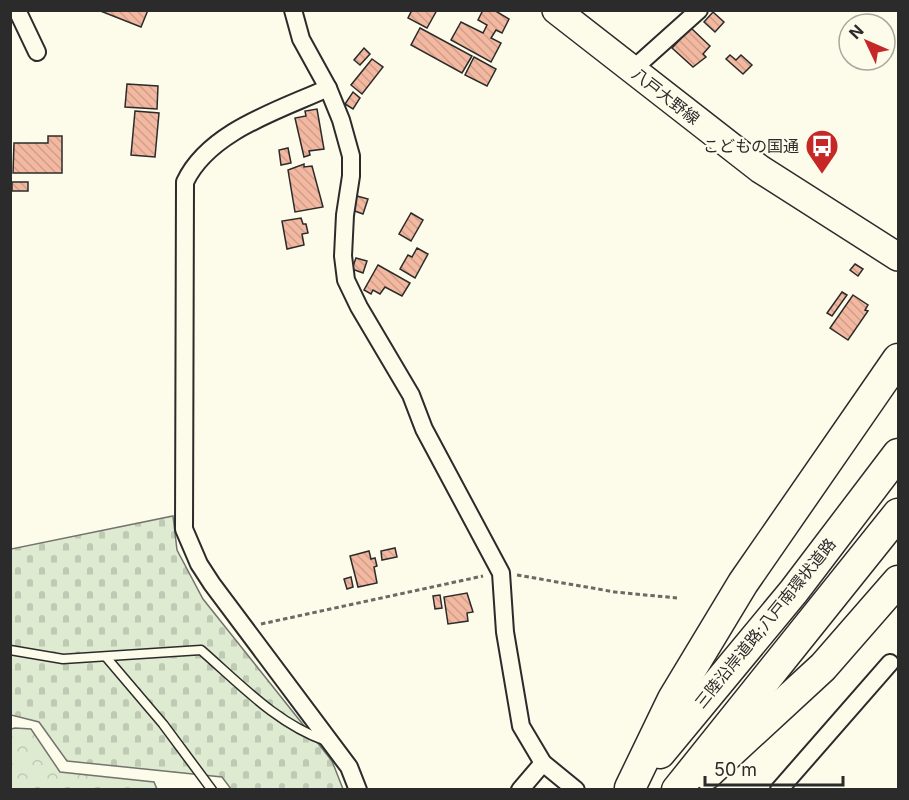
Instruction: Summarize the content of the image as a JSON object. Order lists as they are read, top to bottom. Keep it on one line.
{"streets":{"highway":["三陸沿岸道路;八戸南環状道路"],"main road":["八戸大野線"]},"places":{"bus stop":["こどもの国通"]},"scale_bar":"50 m","north":"top left"}
